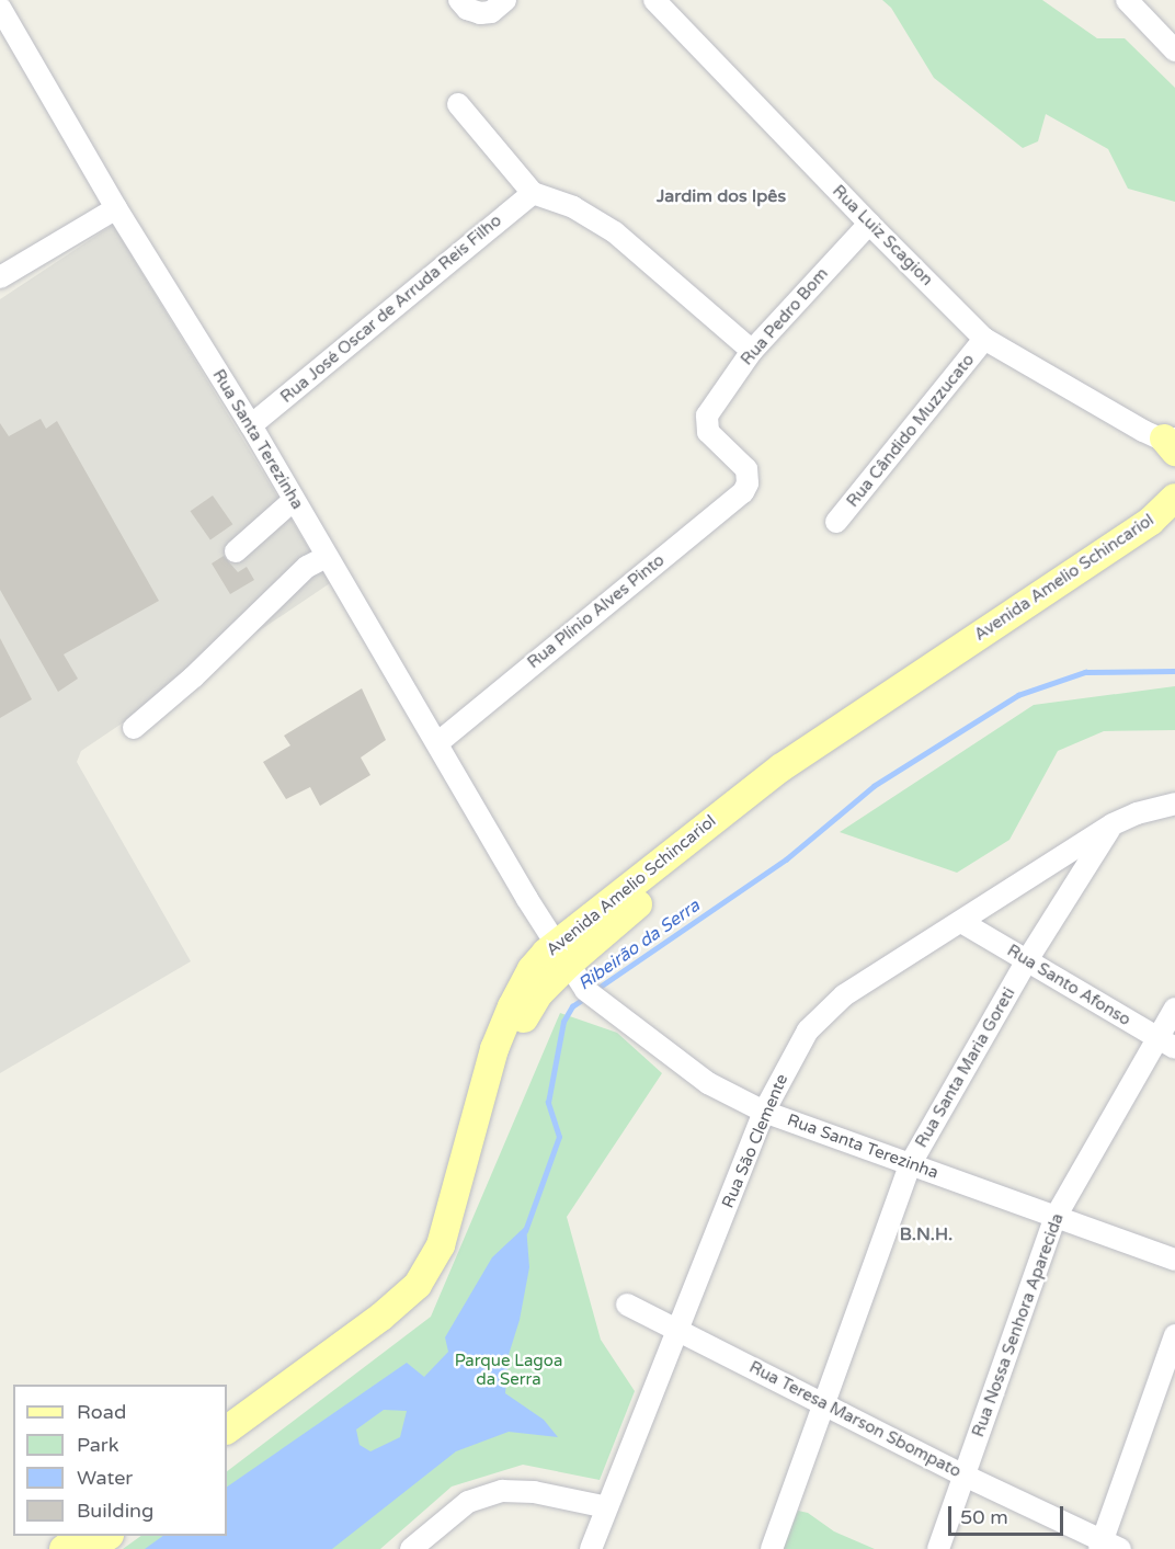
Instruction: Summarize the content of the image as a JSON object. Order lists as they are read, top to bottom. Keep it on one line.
{"streets":{"main road":["Avenida Amelio Schincariol"],"street":["Rua Luiz Scagion","Rua José Oscar de Arruda Reis Filho","Rua Pedro Bom","Rua Cândido Muzzucato","Rua Santa Terezinha","Rua Plínio Alves Pinto","Rua Santo Afonso","Rua Santa Maria Goreti","Rua São Clemente","Rua Nossa Senhora Aparecida","Rua Teresa Marson Sbompato"]},"crossings":[["Rua Luiz Scagion","Rua Pedro Bom"],["Rua Luiz Scagion","Rua Cândido Muzzucato"],["Rua José Oscar de Arruda Reis Filho","Rua Santa Terezinha"],["Rua Pedro Bom","Rua Plínio Alves Pinto"],["Rua Santa Terezinha","Avenida Amelio Schincariol"],["Rua Santa Terezinha","Rua Plínio Alves Pinto"],["Rua Santa Terezinha","Rua Santa Maria Goreti"],["Rua Santa Terezinha","Rua São Clemente"],["Rua Santa Terezinha","Rua Nossa Senhora Aparecida"],["Rua Santo Afonso","Rua Santa Maria Goreti"],["Rua Santo Afonso","Rua São Clemente"],["Rua Santo Afonso","Rua Nossa Senhora Aparecida"],["Rua Santa Maria Goreti","Rua São Clemente"],["Rua Santa Maria Goreti","Rua Teresa Marson Sbompato"],["Rua São Clemente","Rua Teresa Marson Sbompato"],["Rua Nossa Senhora Aparecida","Rua Teresa Marson Sbompato"]],"districts":["Jardim dos Ipês","B.N.H."],"water":["Ribeirão da Serra"],"parks":["Parque Lagoa da Serra"],"legend":["Road","Park","Water","Building"],"scale_bar":"50 m"}
